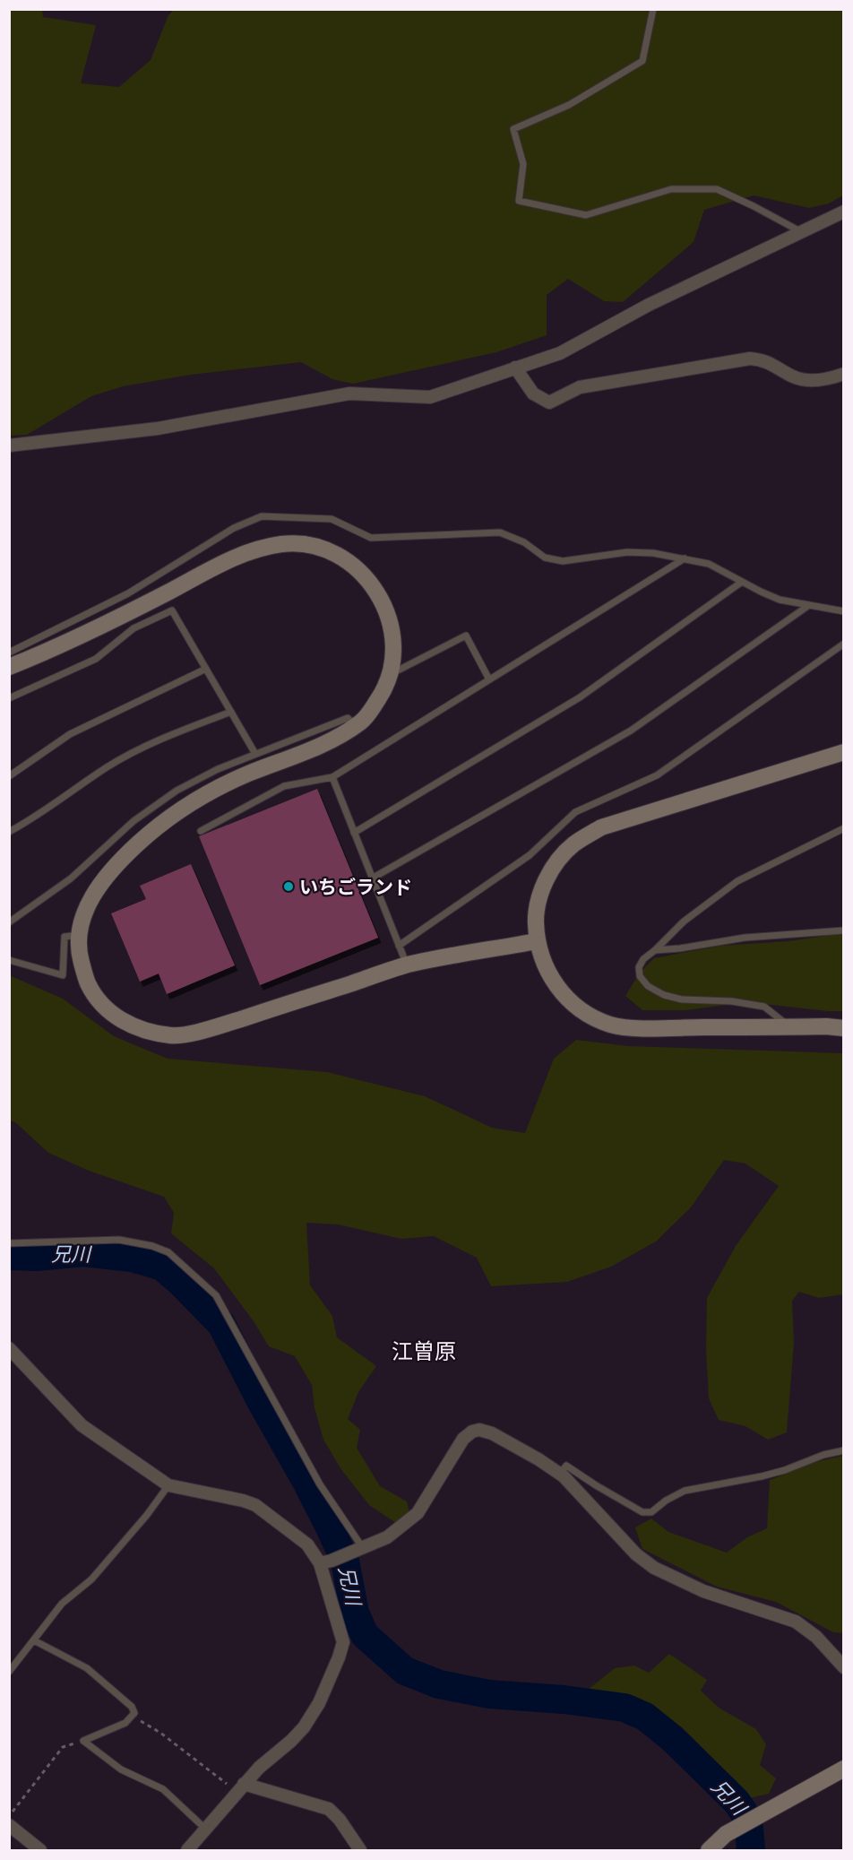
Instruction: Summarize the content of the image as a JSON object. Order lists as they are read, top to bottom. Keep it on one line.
{"districts":["江曽原"],"water":["兄川"],"places":["いちごランド"]}
